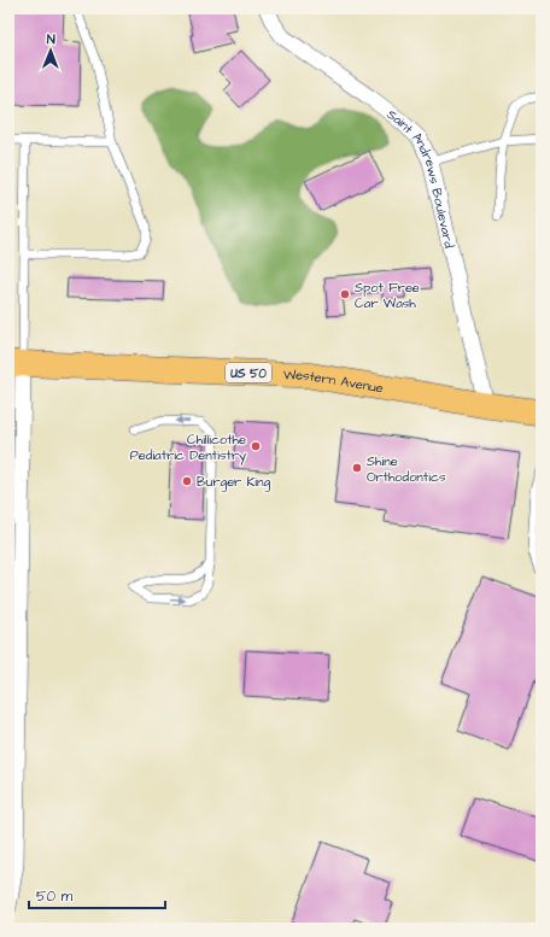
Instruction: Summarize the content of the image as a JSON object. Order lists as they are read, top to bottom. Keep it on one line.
{"streets":{"main road":["US 50","Western Avenue"],"street":["Saint Andrews Boulevard"]},"crossings":[["Saint Andrews Boulevard","Western Avenue"]],"places":["Spot Free Car Wash","Chillicothe Pediatric Dentistry","Shine Orthodontics","Burger King"],"scale_bar":"50 m","north":"top"}
